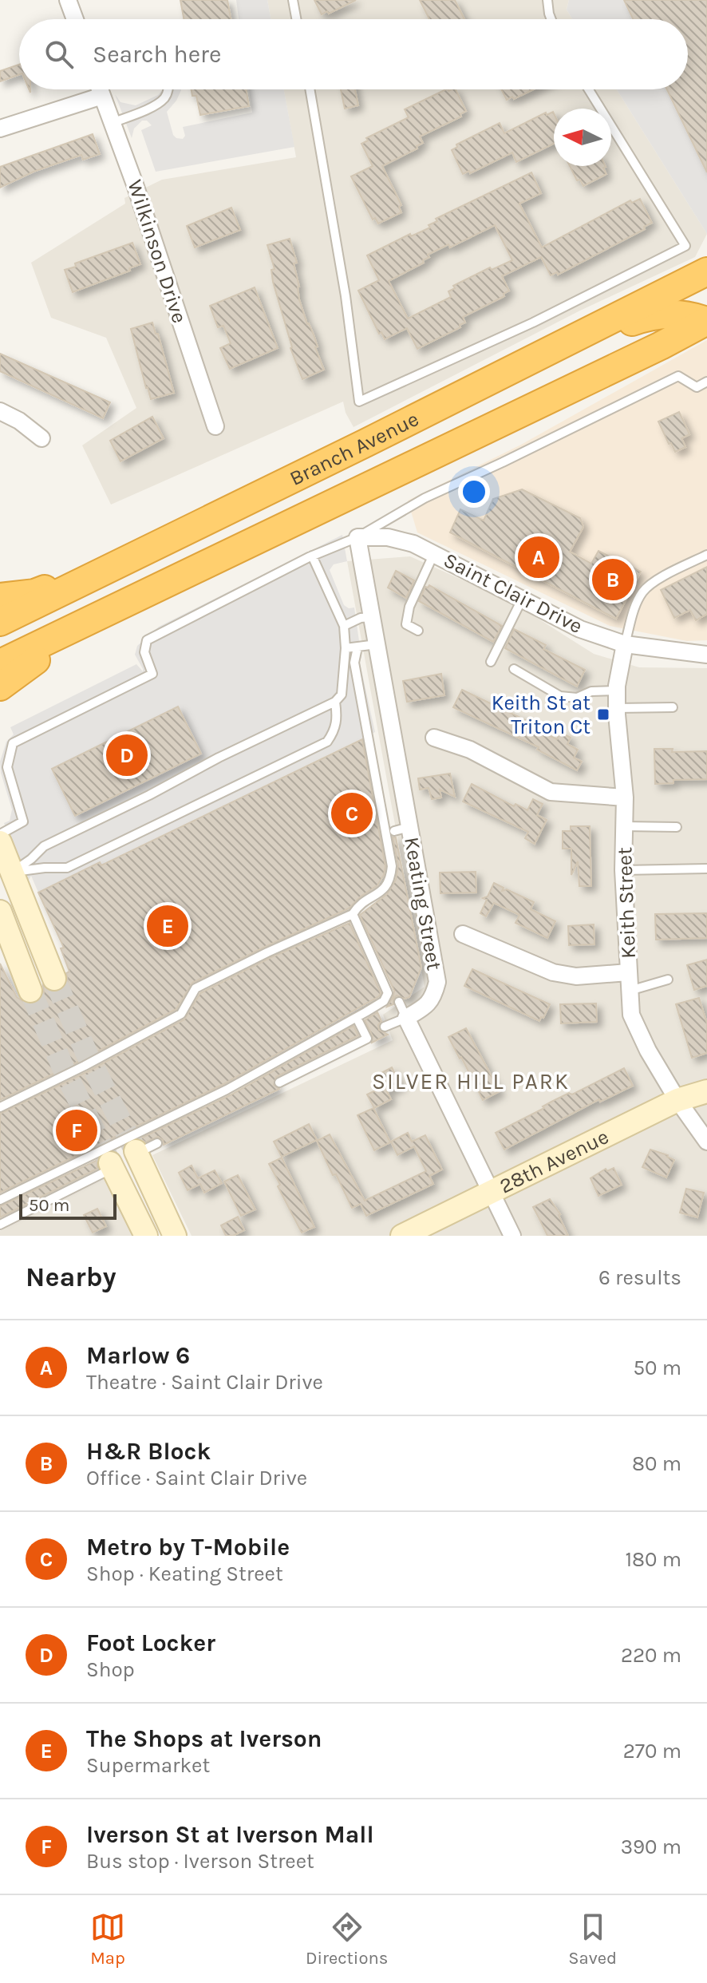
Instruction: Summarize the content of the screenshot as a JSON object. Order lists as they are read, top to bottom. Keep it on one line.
{"streets":{"highway":["Branch Avenue"],"main road":["28th Avenue"],"street":["Wilkinson Drive","Saint Clair Drive","Keith Street","Keating Street"]},"crossings":[["Saint Clair Drive","Keith Street"],["Saint Clair Drive","Keating Street"],["Keith Street","28th Avenue"]],"districts":["SILVER HILL PARK"],"places":{"transit":["Keith St at Triton Ct"]},"scale_bar":"50 m","north":"left","page":{"search":"Search here","pins":["A","B","D","C","E","F"],"scale":"50 m","heading":["Nearby","6 results"],"list":[{"mark":"A","name":"Marlow 6","note":"Theatre · Saint Clair Drive","value":"50 m"},{"mark":"B","name":"H&R Block","note":"Office · Saint Clair Drive","value":"80 m"},{"mark":"C","name":"Metro by T-Mobile","note":"Shop · Keating Street","value":"180 m"},{"mark":"D","name":"Foot Locker","note":"Shop","value":"220 m"},{"mark":"E","name":"The Shops at Iverson","note":"Supermarket","value":"270 m"},{"mark":"F","name":"Iverson St at Iverson Mall","note":"Bus stop · Iverson Street","value":"390 m"}],"nav":["Map","Directions","Saved"]}}
